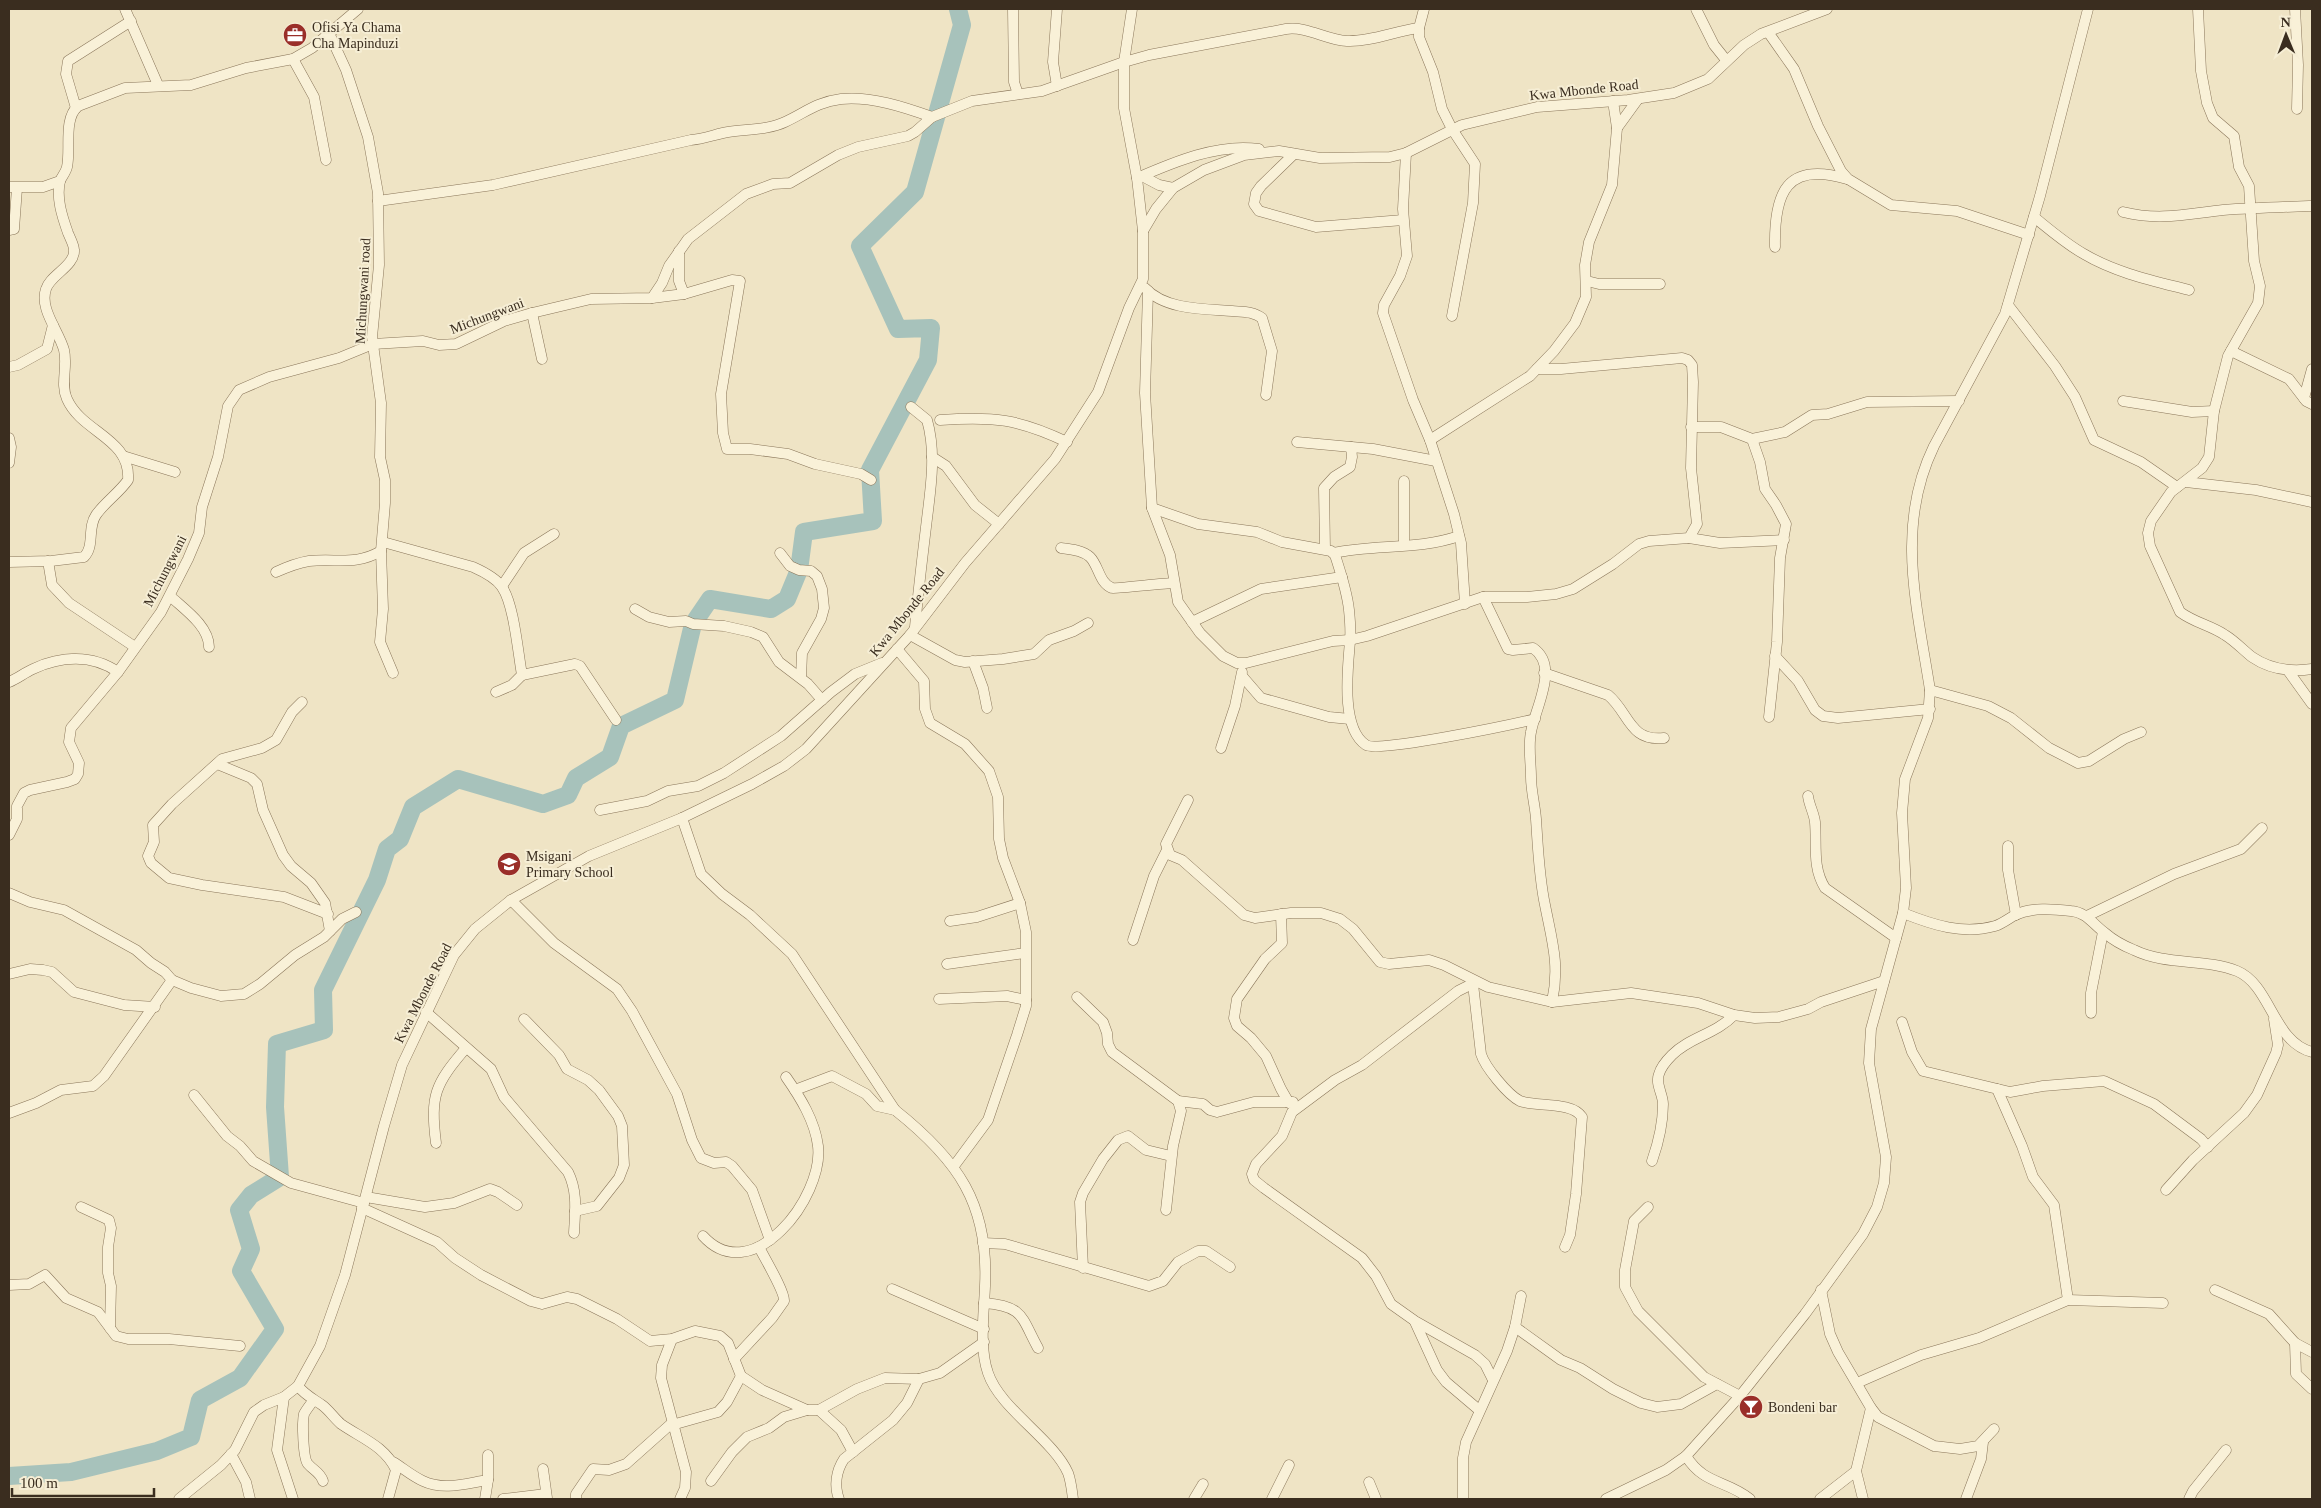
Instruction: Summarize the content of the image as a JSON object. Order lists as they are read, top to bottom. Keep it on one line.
{"streets":{"street":["Kwa Mbonde Road","Michungwani road","Michungwani"]},"crossings":[["Michungwani road","Michungwani"]],"places":{"office":["Ofisi Ya Chama Cha Mapinduzi"],"school or university":["Msigani Primary School"],"bar":["Bondeni bar"]},"scale_bar":"100 m","north":"top"}
